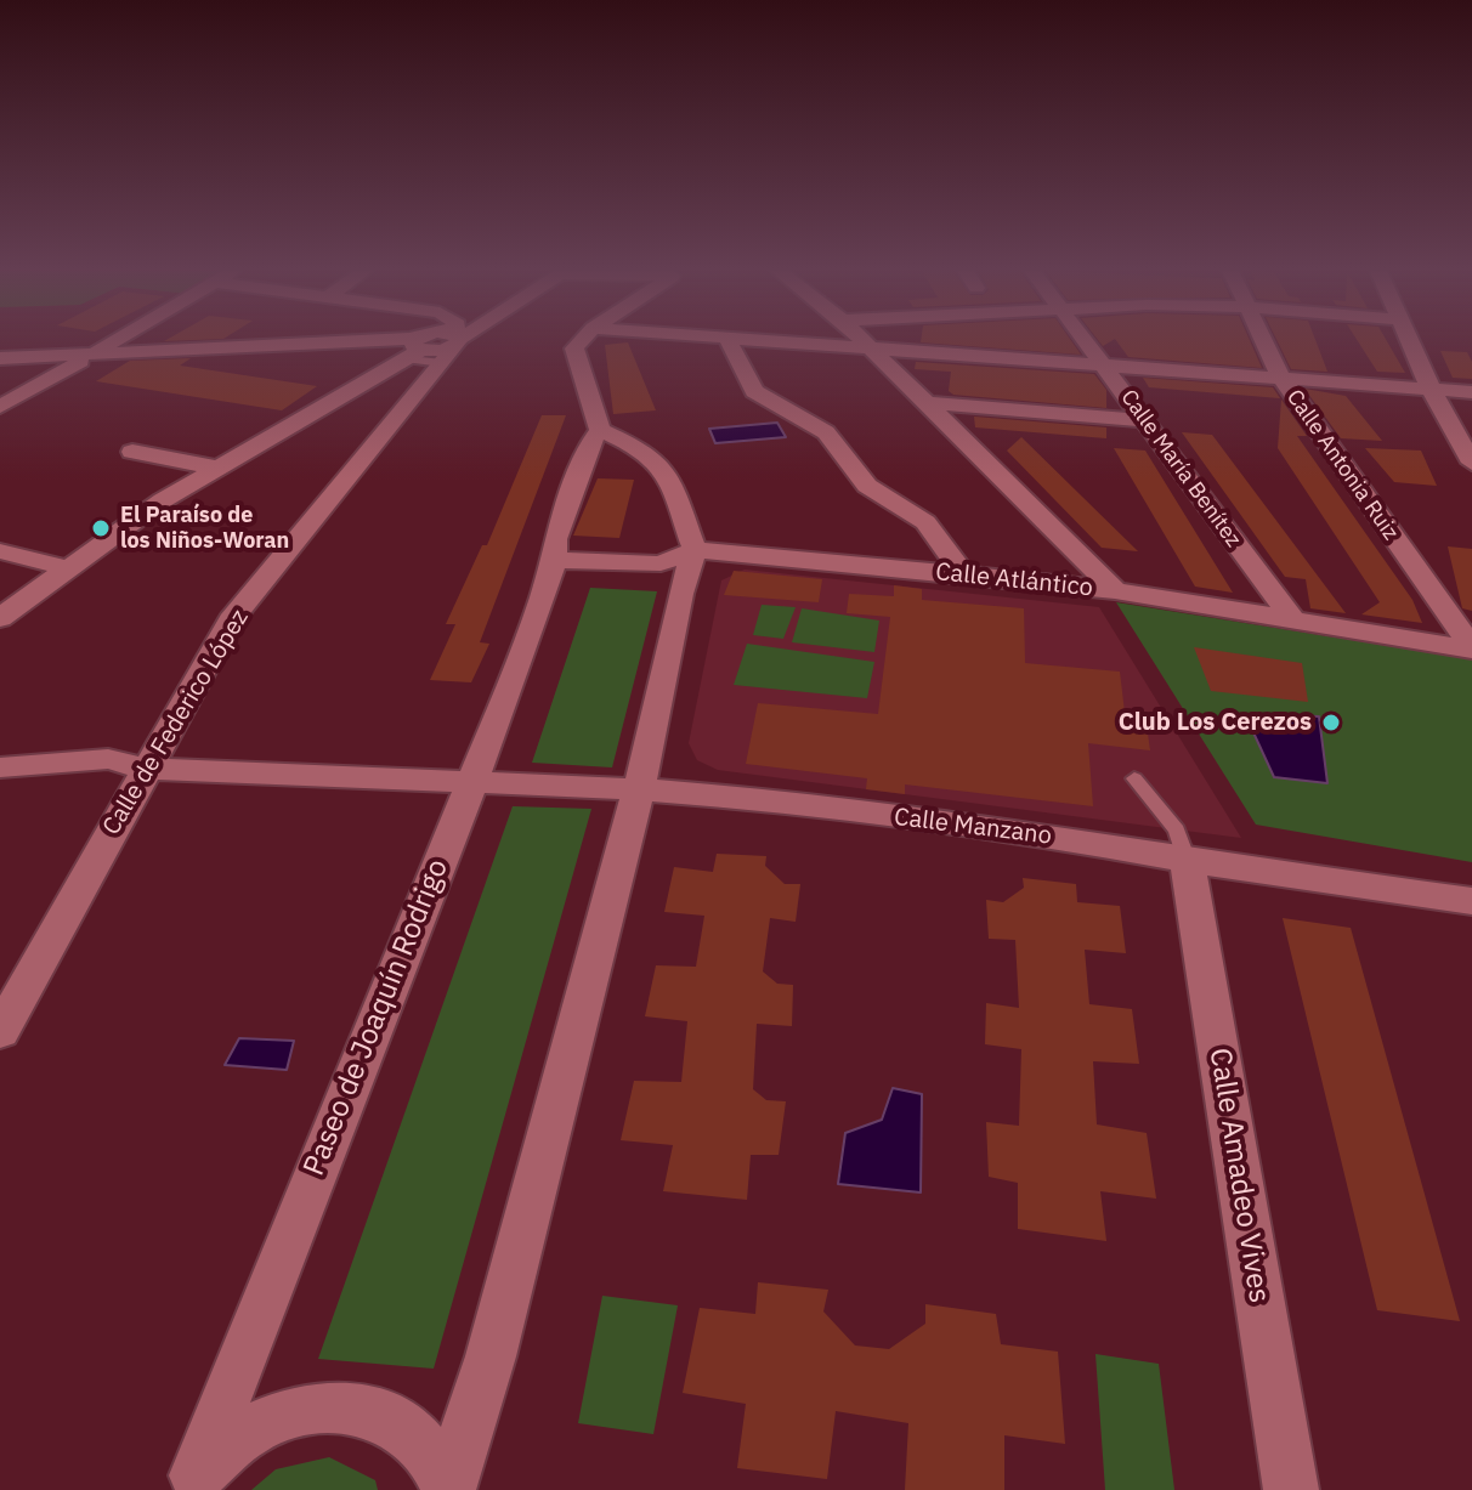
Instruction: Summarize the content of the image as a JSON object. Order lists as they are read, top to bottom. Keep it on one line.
{"streets":{"street":["Calle Antonia Ruiz","Calle María Benítez","Calle Atlántico","Calle de Federico López","Calle Manzano","Paseo de Joaquín Rodrigo","Calle Amadeo Vives"]},"crossings":[["Calle Antonia Ruiz","Calle Atlántico"],["Calle María Benítez","Calle Atlántico"],["Calle Atlántico","Paseo de Joaquín Rodrigo"],["Calle de Federico López","Calle Manzano"],["Calle Manzano","Paseo de Joaquín Rodrigo"],["Calle Manzano","Calle Amadeo Vives"]],"places":["El Paraíso de los Niños-Woran","Club Los Cerezos"]}
